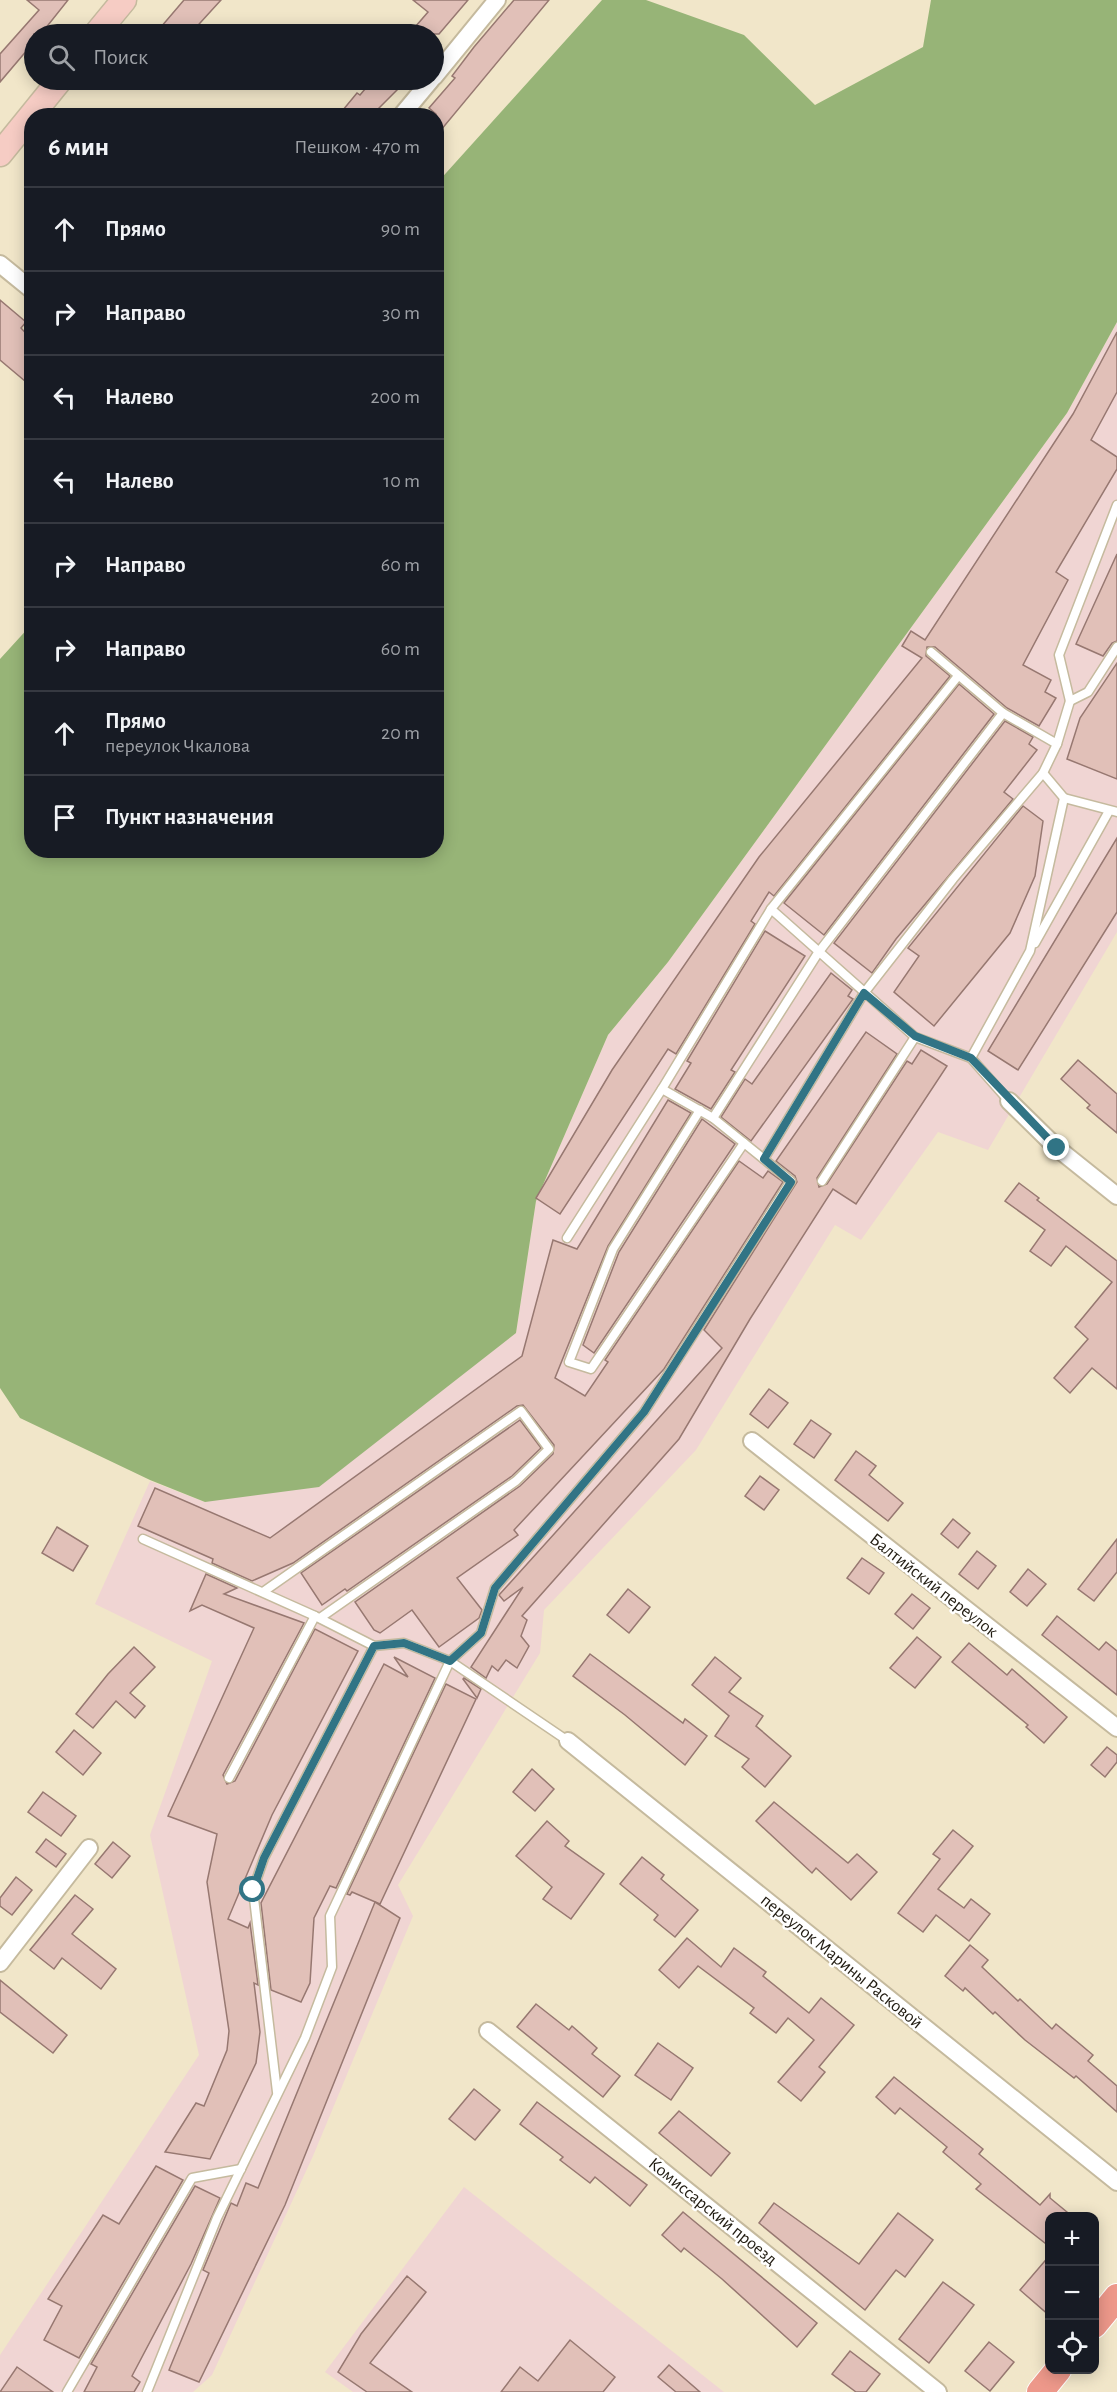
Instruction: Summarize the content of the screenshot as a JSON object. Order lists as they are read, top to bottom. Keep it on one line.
{"streets":{"street":["Балтийский переулок","переулок Марины Расковой","Комиссарский проезд"]},"page":{"search":"Поиск","heading":["6 мин","Пешком · 470 m"],"list":[["Прямо","90 m"],["Направо","30 m"],["Налево","200 m"],["Налево","10 m"],["Направо","60 m"],["Направо","60 m"],["Прямо","переулок Чкалова","20 m"],"Пункт назначения"],"map_buttons":["+","−"]}}
